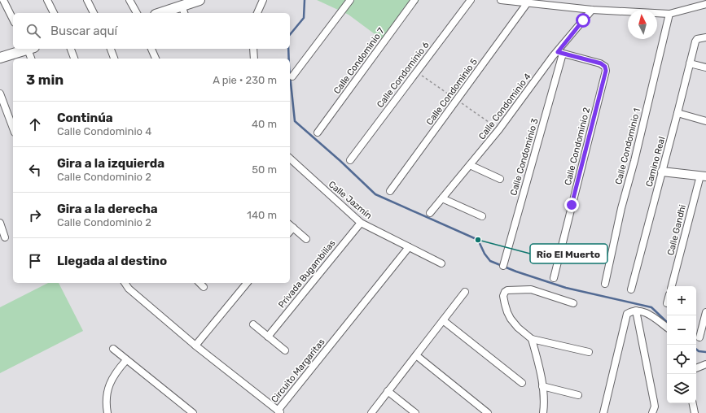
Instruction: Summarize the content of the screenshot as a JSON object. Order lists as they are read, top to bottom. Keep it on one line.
{"streets":{"street":["Calle Condominio 7","Calle Condominio 6","Calle Condominio 5","Calle Condominio 4","Calle Condominio 2","Calle Condominio 1","Calle Condominio 3","Camino Real","Calle Jazmín","Calle Gandhi","Privada Bugambilias","Circuito Margaritas"]},"crossings":[["Calle Condominio 4","Calle Condominio 2"],["Calle Condominio 4","Calle Condominio 3"],["Calle Condominio 2","Calle Condominio 3"],["Calle Jazmín","Privada Bugambilias"],["Calle Jazmín","Circuito Margaritas"]],"places":["Rio El Muerto"],"north":"top","page":{"search":"Buscar aquí","heading":["3 min","A pie · 230 m"],"list":[["Continúa","Calle Condominio 4","40 m"],["Gira a la izquierda","Calle Condominio 2","50 m"],["Gira a la derecha","Calle Condominio 2","140 m"],"Llegada al destino"],"map_buttons":["+","−"]}}
